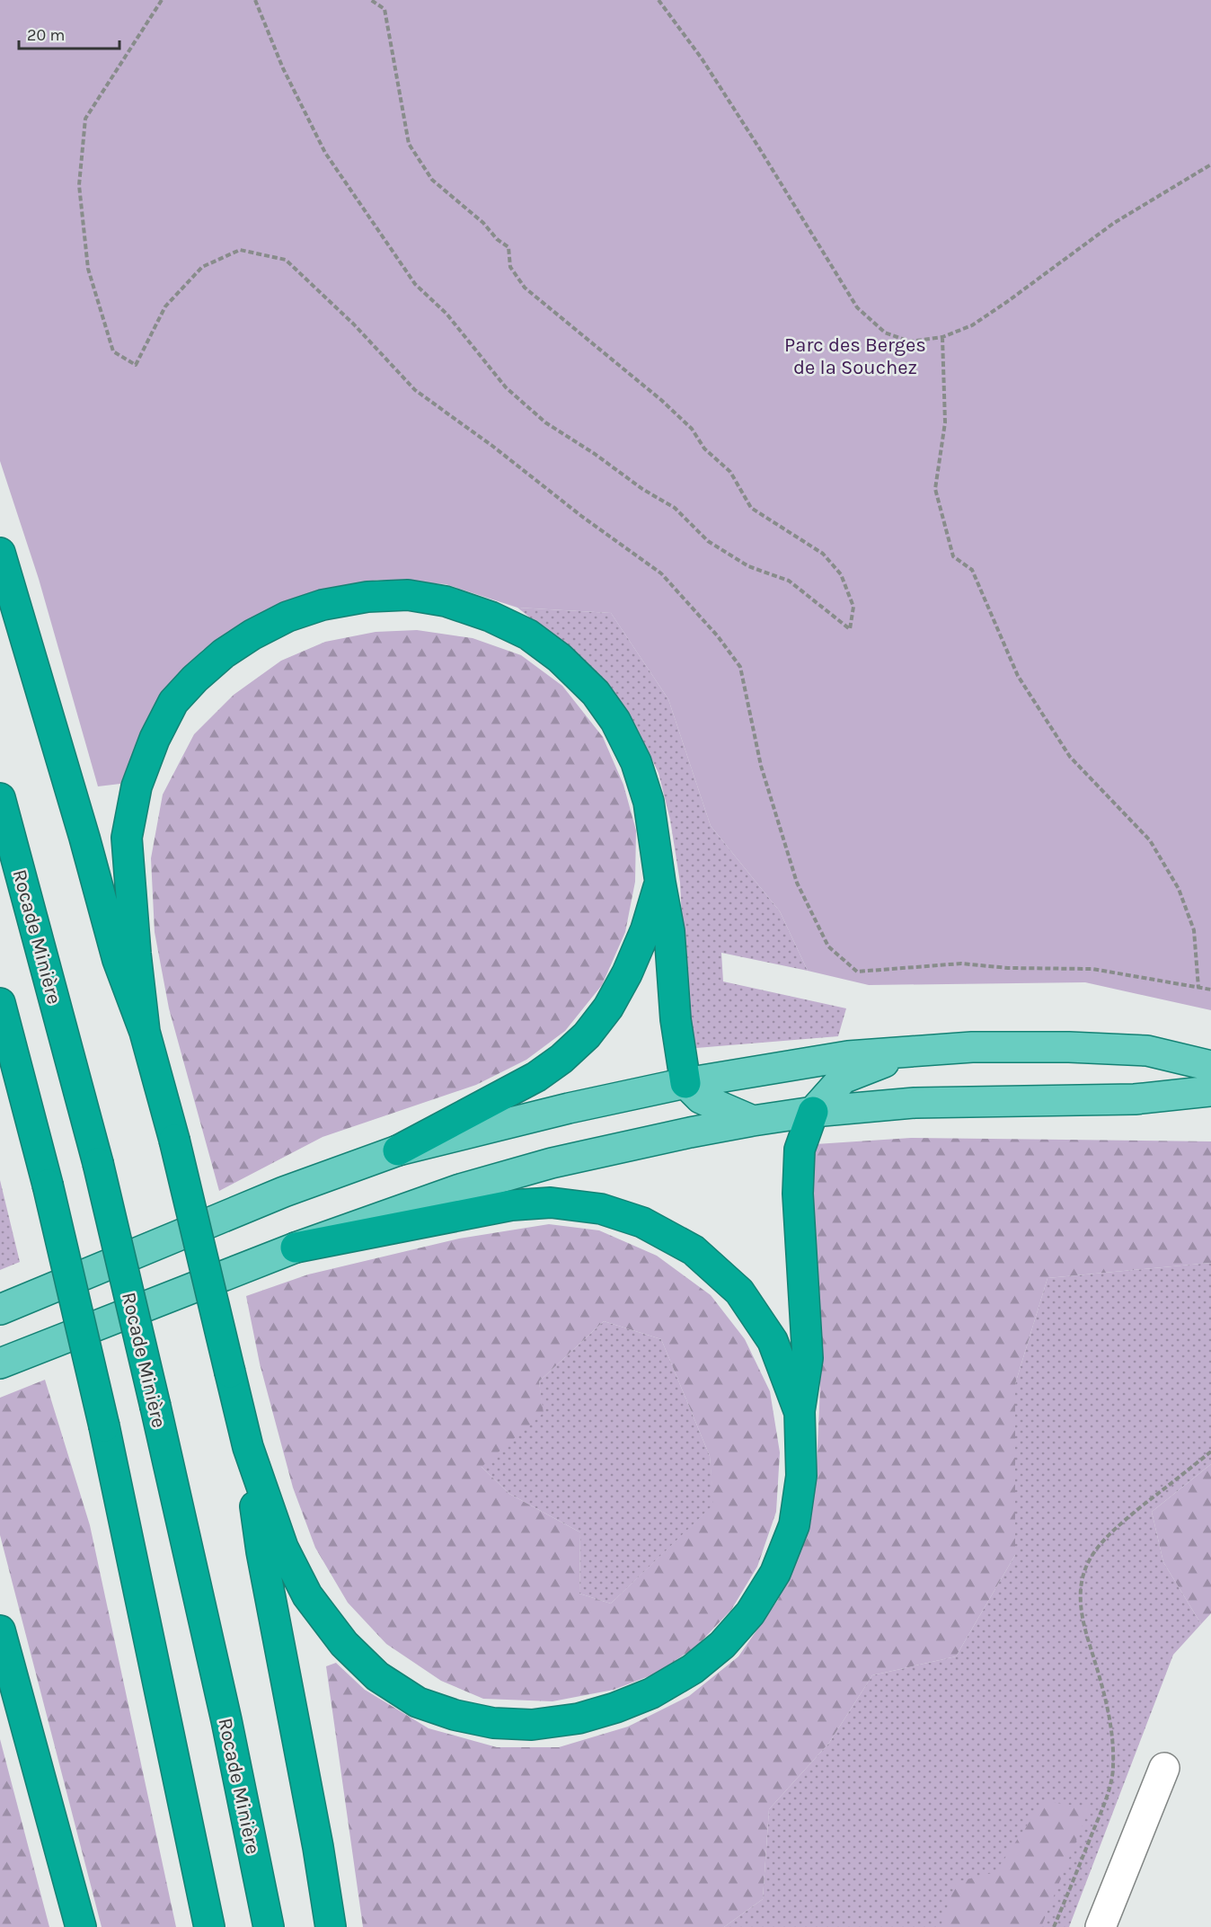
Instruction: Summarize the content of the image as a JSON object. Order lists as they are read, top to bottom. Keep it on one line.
{"streets":{"highway":["Rocade Minière"]},"parks":["Parc des Berges de la Souchez"],"scale_bar":"20 m"}
